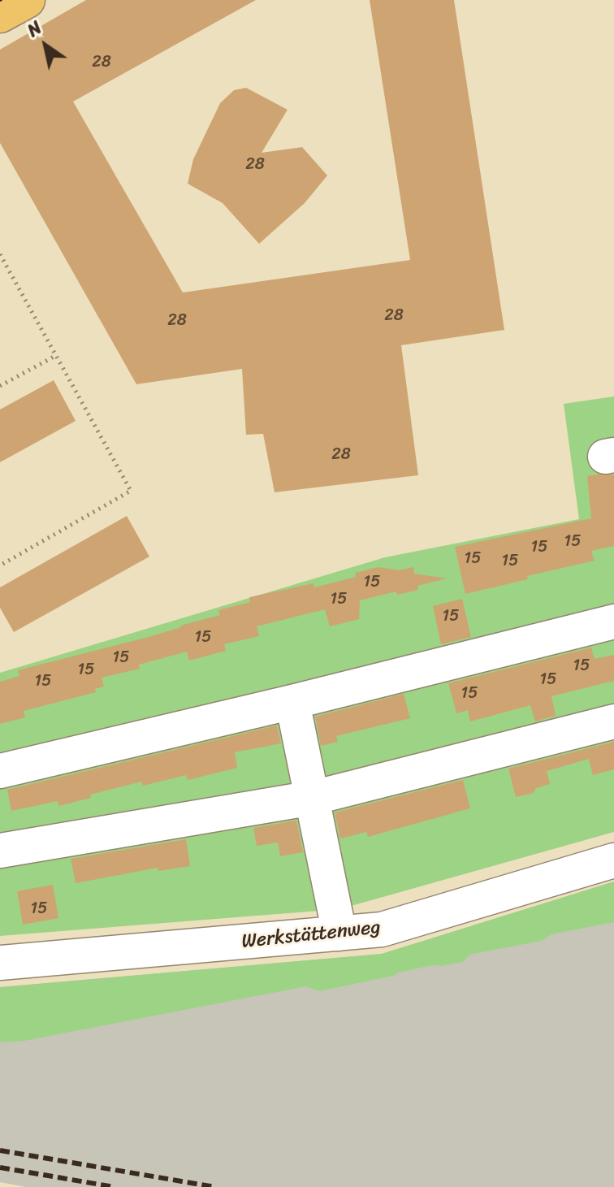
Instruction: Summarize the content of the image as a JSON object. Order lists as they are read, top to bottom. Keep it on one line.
{"streets":{"street":["Werkstättenweg"]},"house_numbers":["28","28","28","28","28","15","15","15","15","15","15","15","15","15","15","15","15","15","15","15"],"north":"top left"}
